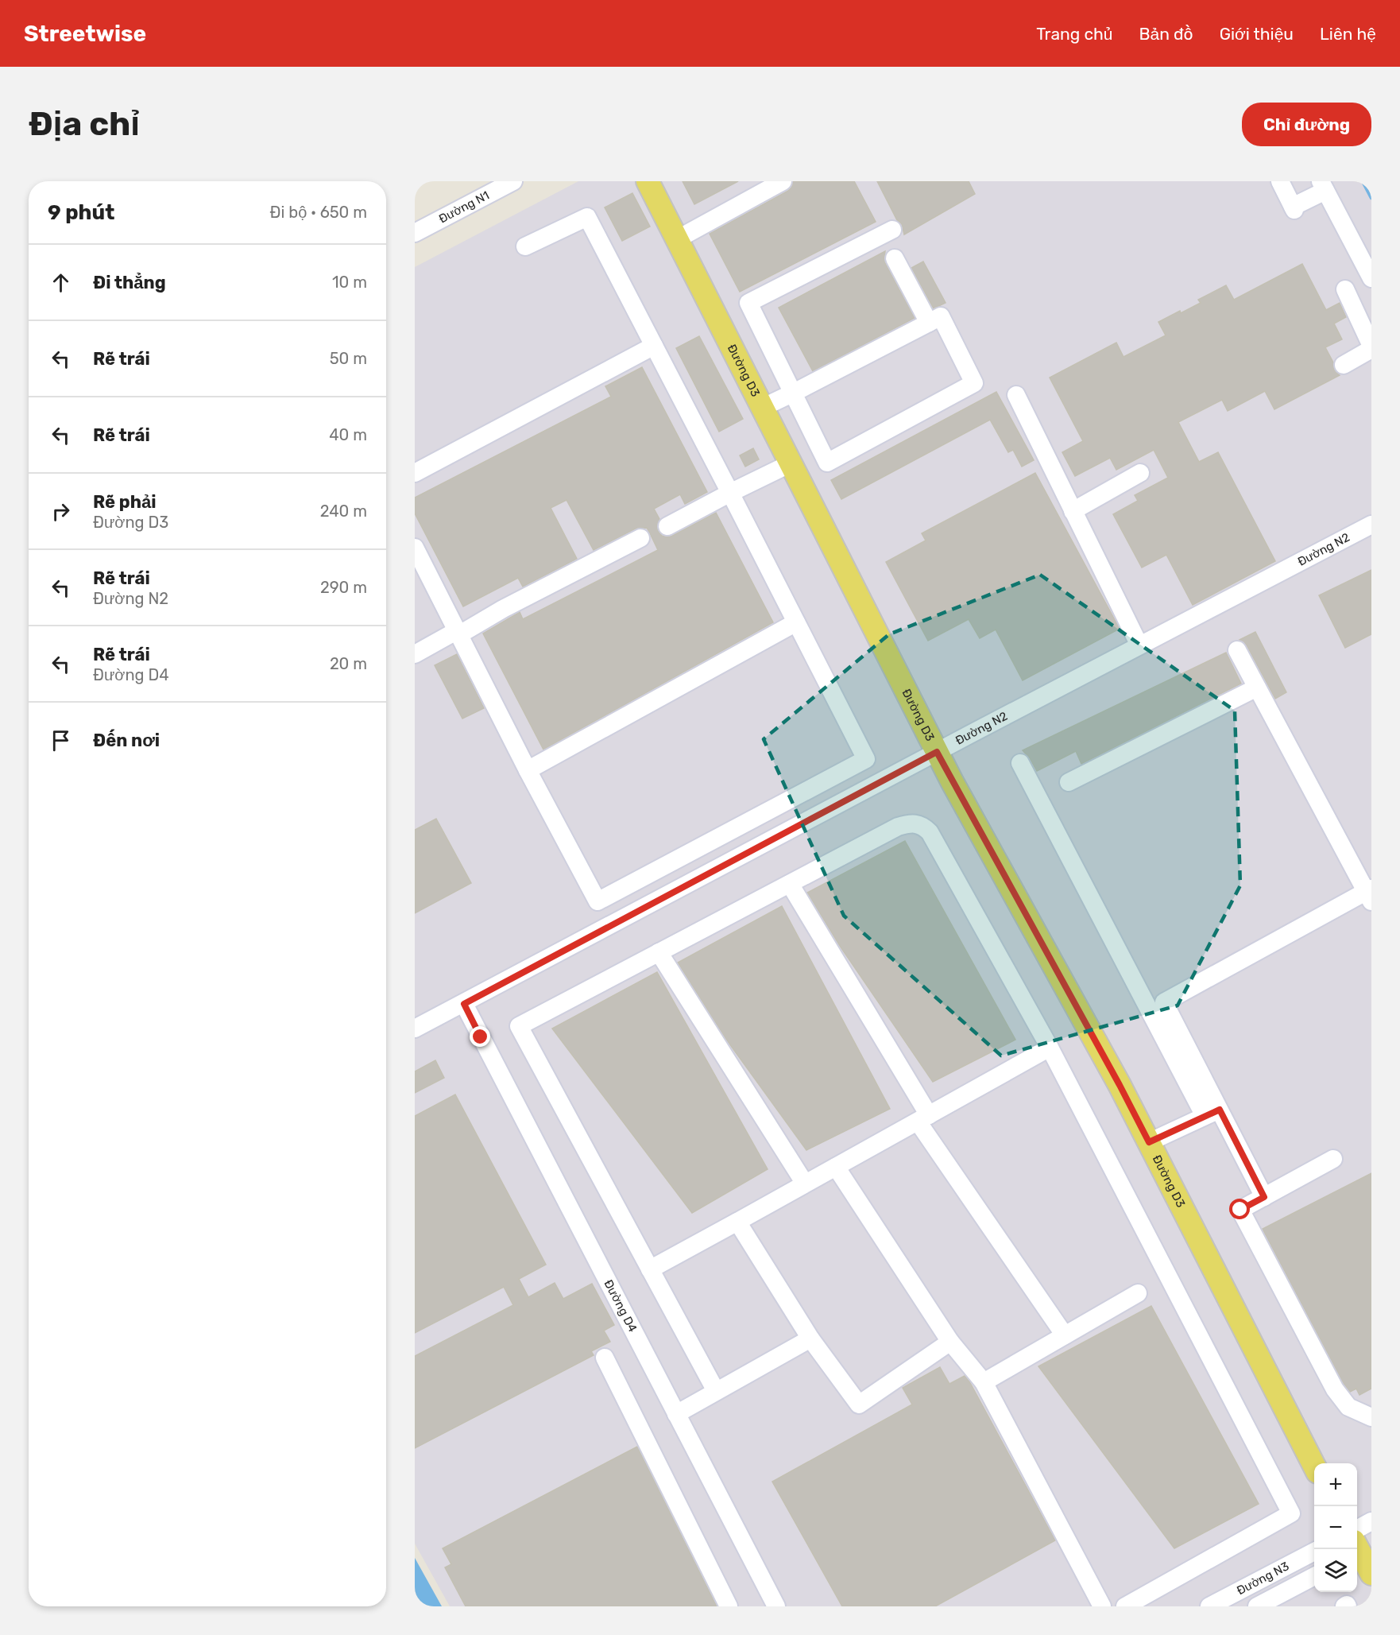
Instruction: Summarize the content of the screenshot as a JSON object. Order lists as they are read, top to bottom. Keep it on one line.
{"streets":{"main road":["Đường D3"],"street":["Đường N1","Đường N2","Đường D4","Đường N3"]},"crossings":[["Đường D3","Đường N2"],["Đường N2","Đường D4"]],"page":{"header":"Streetwise","nav":["Trang chủ","Bản đồ","Giới thiệu","Liên hệ"],"buttons":"Chỉ đường","title":"Địa chỉ","heading":["9 phút","Đi bộ · 650 m"],"list":[["Đi thẳng","10 m"],["Rẽ trái","50 m"],["Rẽ trái","40 m"],["Rẽ phải","Đường D3","240 m"],["Rẽ trái","Đường N2","290 m"],["Rẽ trái","Đường D4","20 m"],"Đến nơi"],"map_buttons":["+","−"]}}
